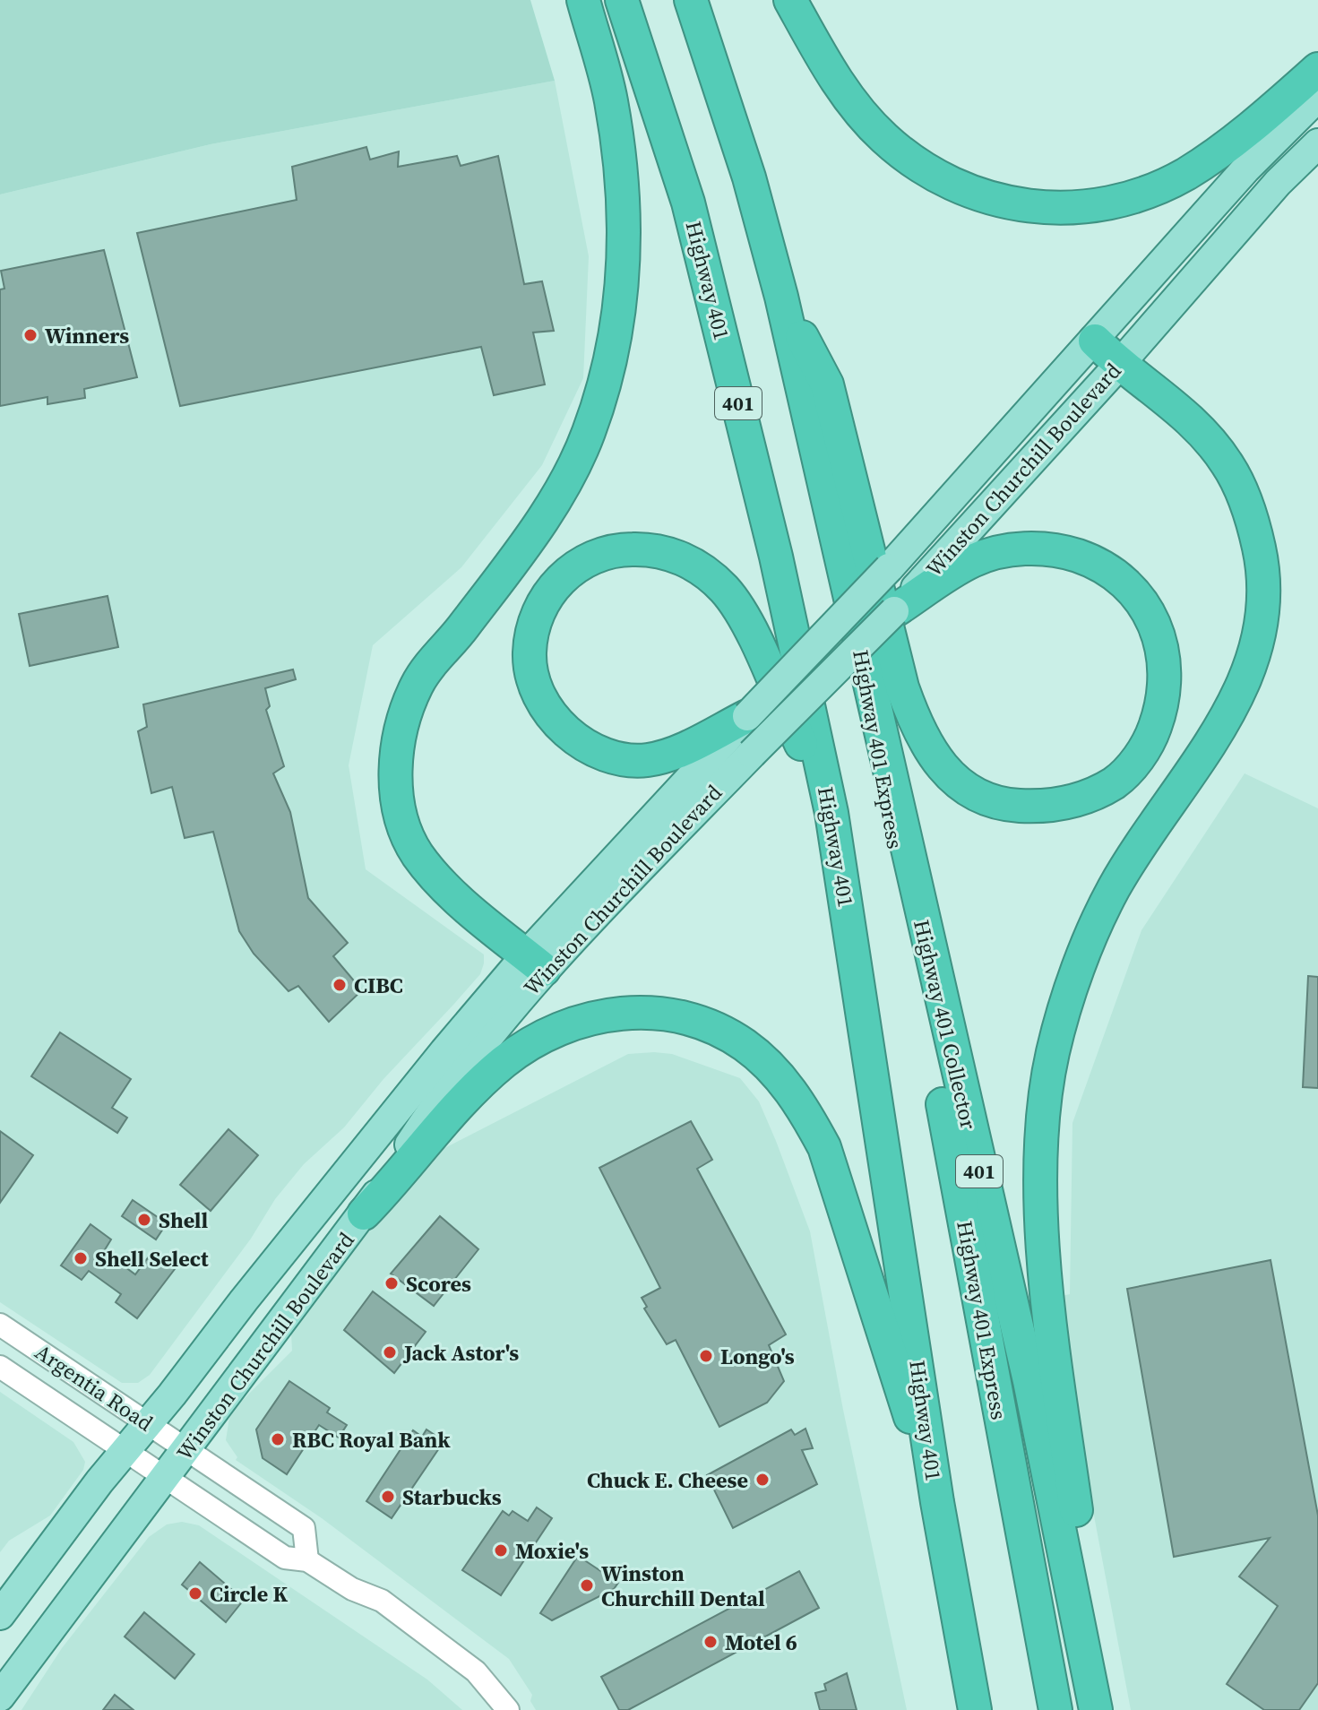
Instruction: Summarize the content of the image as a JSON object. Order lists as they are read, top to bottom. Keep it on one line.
{"streets":{"highway":["Highway 401","401","Highway 401 Express","Highway 401 Collector"],"main road":["Winston Churchill Boulevard"],"street":["Argentia Road"]},"crossings":[["401","Highway 401 Express"],["401","Highway 401 Collector"],["Winston Churchill Boulevard","Argentia Road"],["Highway 401 Express","Highway 401 Collector"]],"places":["Winners","CIBC","Shell","Shell Select","Scores","Jack Astor's","Longo's","RBC Royal Bank","Chuck E. Cheese","Starbucks","Moxie's","Winston Churchill Dental","Circle K","Motel 6"]}
